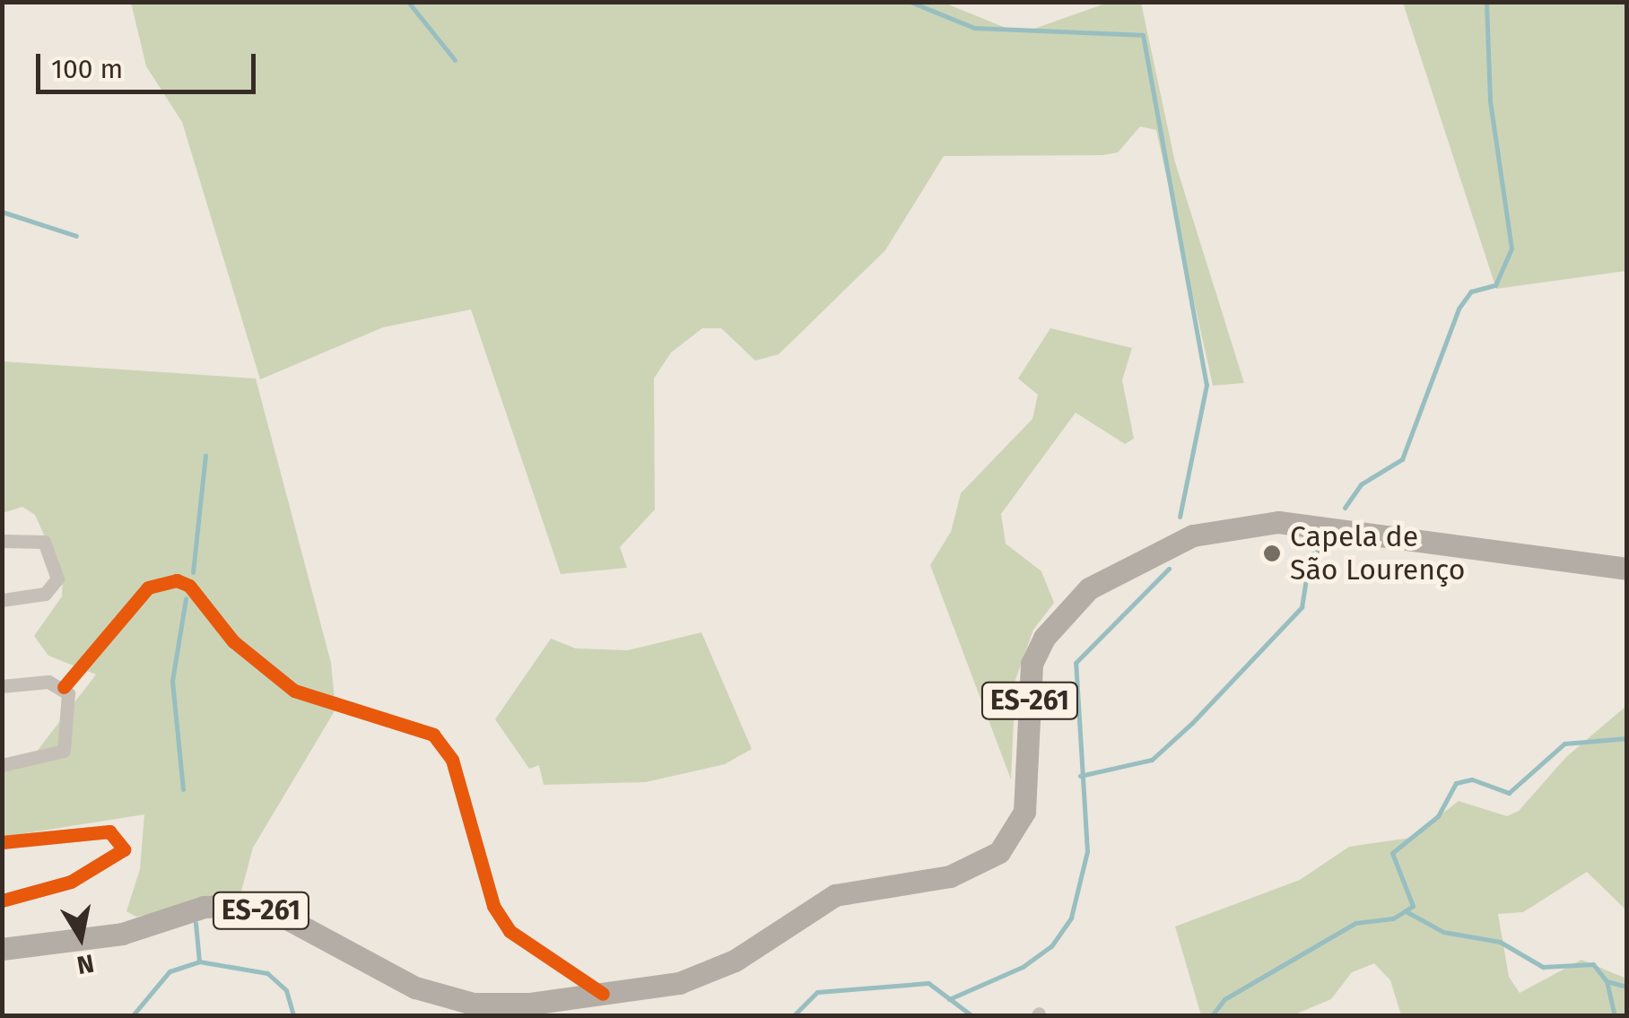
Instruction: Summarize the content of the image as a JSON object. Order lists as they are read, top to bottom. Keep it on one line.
{"streets":{"main road":["ES-261"]},"places":["Capela de São Lourenço"],"scale_bar":"100 m","north":"bottom"}
